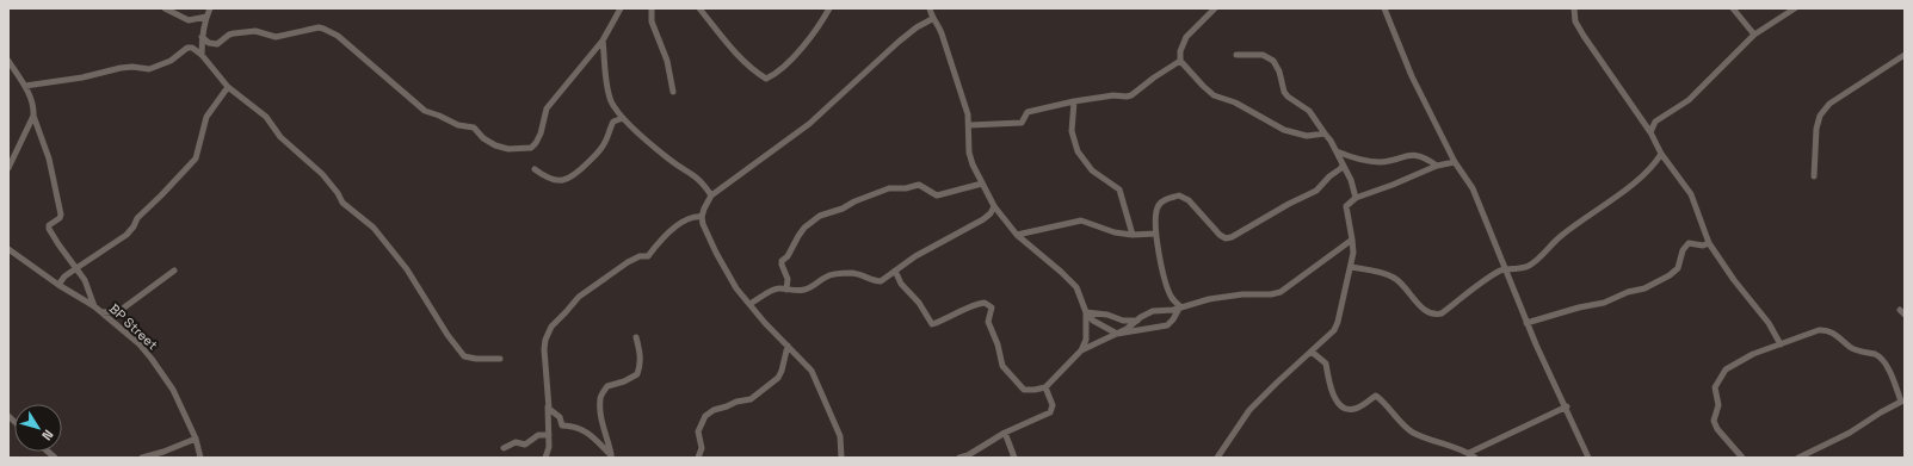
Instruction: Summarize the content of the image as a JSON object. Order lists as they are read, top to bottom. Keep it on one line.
{"streets":{"street":["BP Street"]},"north":"bottom right"}
